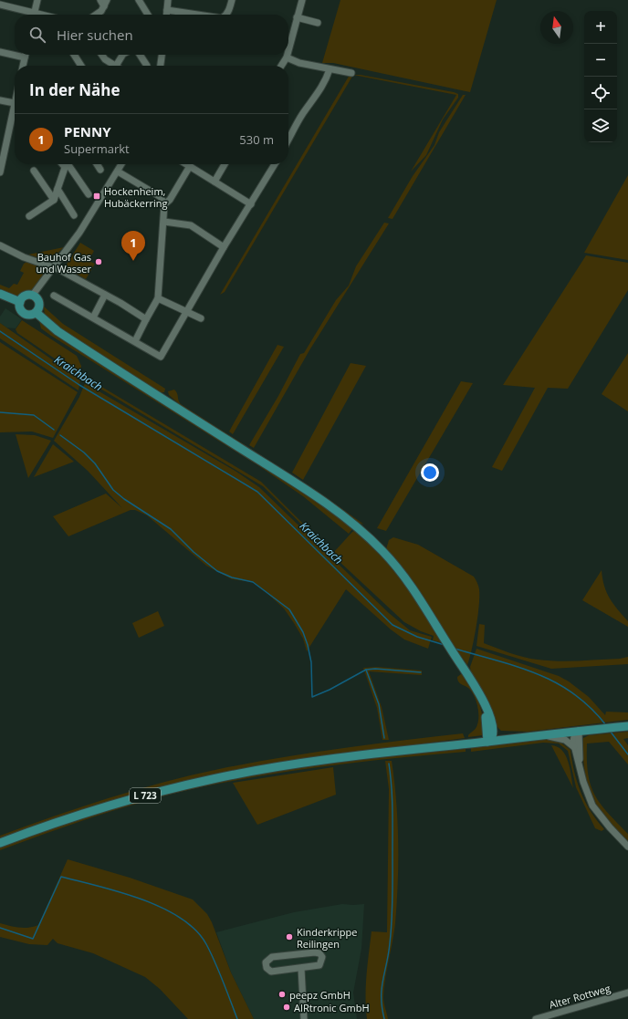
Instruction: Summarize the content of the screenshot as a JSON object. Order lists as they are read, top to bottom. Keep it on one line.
{"streets":{"main road":["L 723"],"street":["Alter Rottweg"]},"water":["Kraichbach"],"places":{"transit":["Hockenheim, Hubäckerring"],"other":["Bauhof Gas und Wasser","Kinderkrippe Reilingen","peepz GmbH","AIRtronic GmbH"]},"north":"top","page":{"map_buttons":["+","−"],"search":"Hier suchen","heading":"In der Nähe","list":[{"mark":"1","name":"PENNY","note":"Supermarkt","value":"530 m"}],"pins":"1"}}
